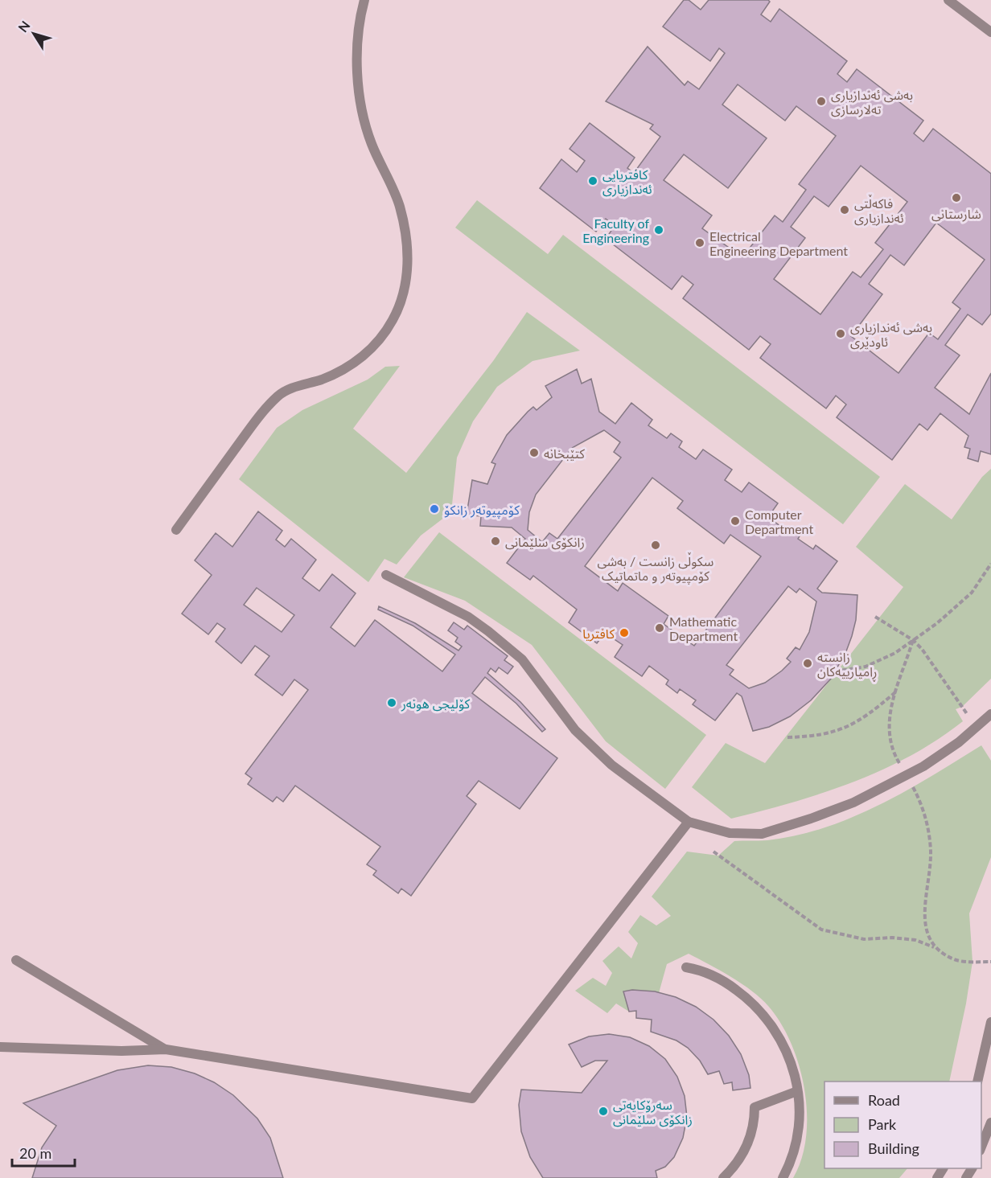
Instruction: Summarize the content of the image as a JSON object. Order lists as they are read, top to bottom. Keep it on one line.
{"places":["بەشی ئەندازیاری تەلارسازی","کافتریایی ئەندازیاری","شارستانی","فاکەڵتی ئەندازیاری","Faculty of Engineering","Electrical Engineering Department","بەشی ئەندازیاری ئاودێری","کتێبخانە","کۆمپیوتەر زانکۆ","Computer Department","زانکۆی سلێمانی","سکوڵی زانست / بەشی کۆمپیوتەر و ماتماتیک","Mathematic Department","کافتریا","زانستە ڕامیارییەکان","کۆلیجی هونەر","سەرۆکایەتی زانکۆی سلێمانی"],"legend":["Road","Park","Building"],"scale_bar":"20 m","north":"top left"}
